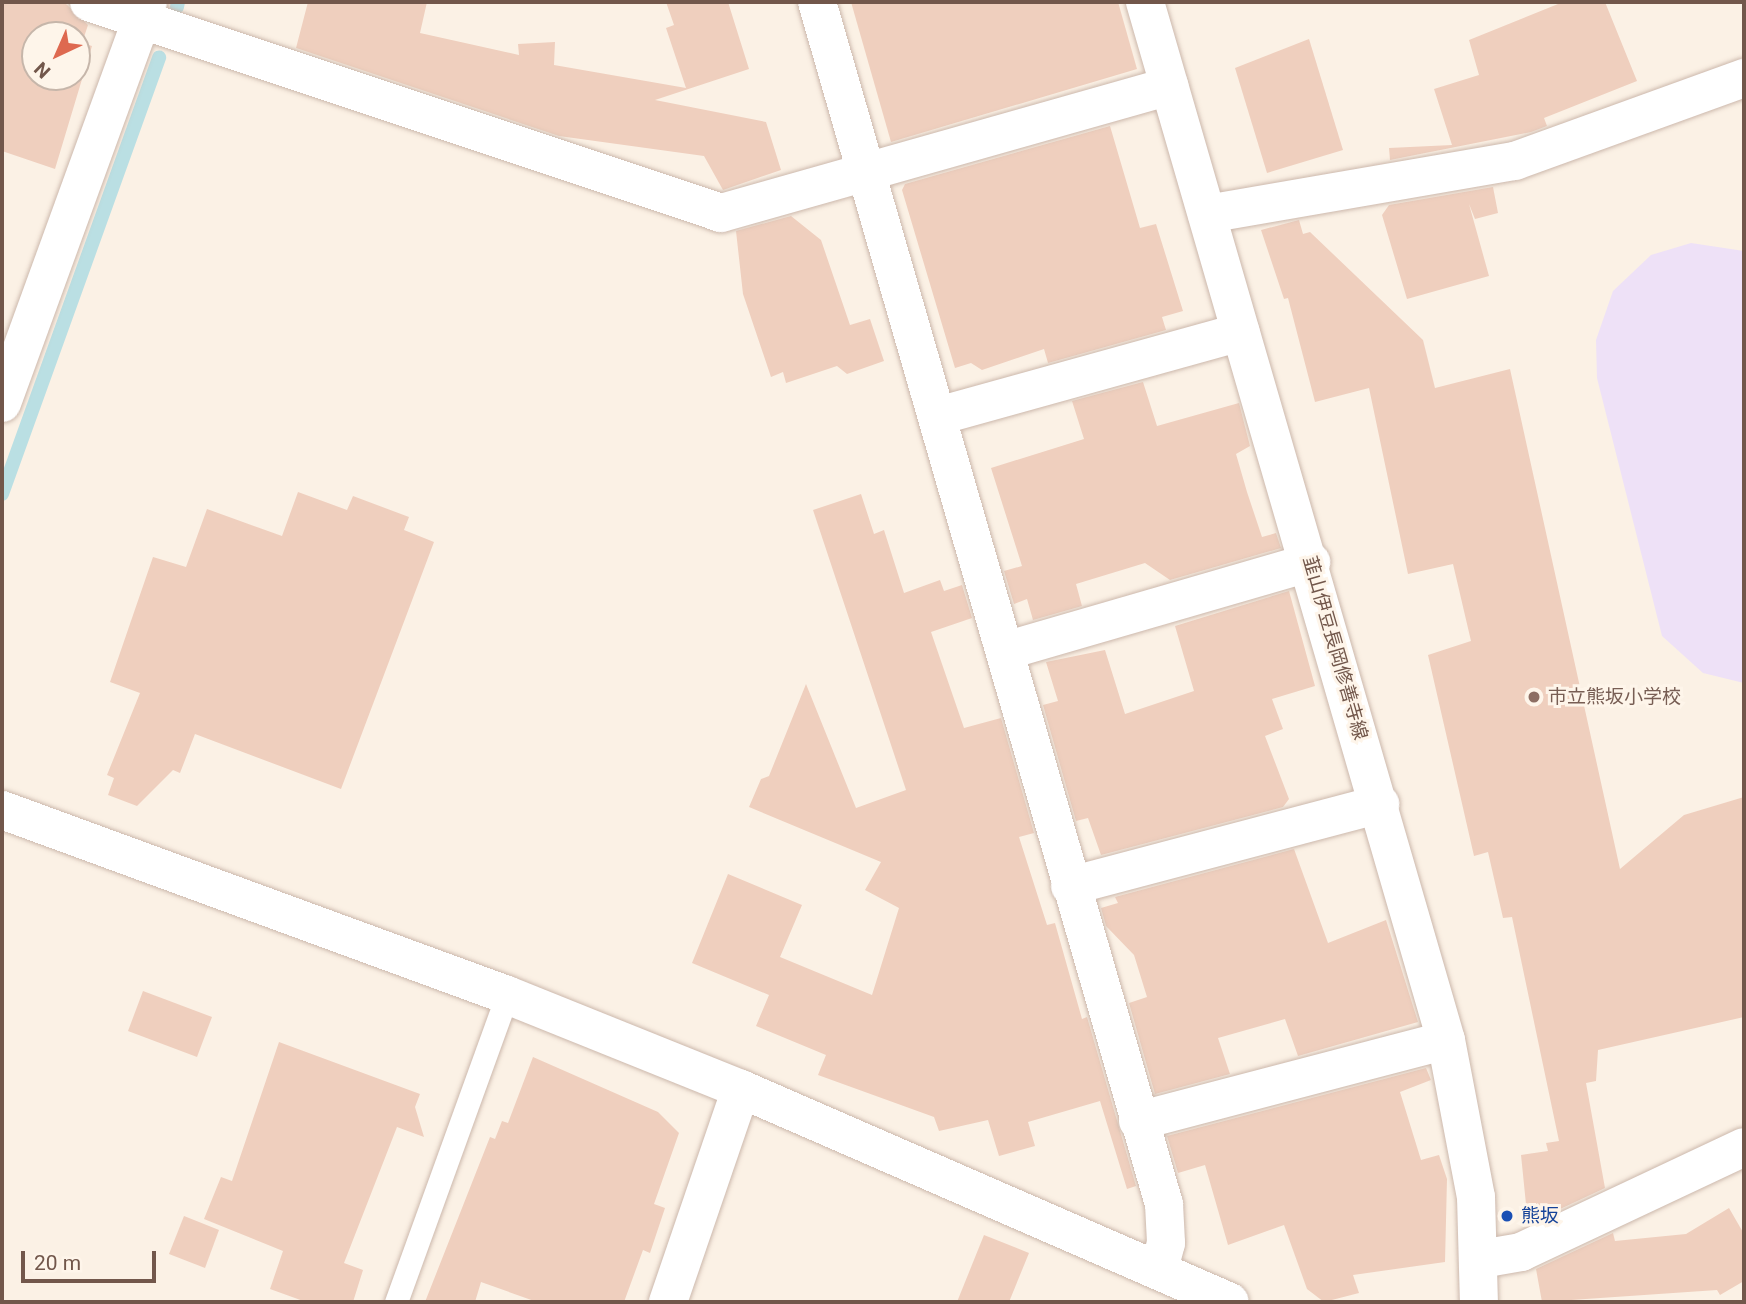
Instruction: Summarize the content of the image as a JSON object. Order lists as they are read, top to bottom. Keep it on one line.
{"streets":{"street":["韮山伊豆長岡修善寺線"]},"places":["市立熊坂小学校","熊坂"],"scale_bar":"20 m","north":"bottom left"}
